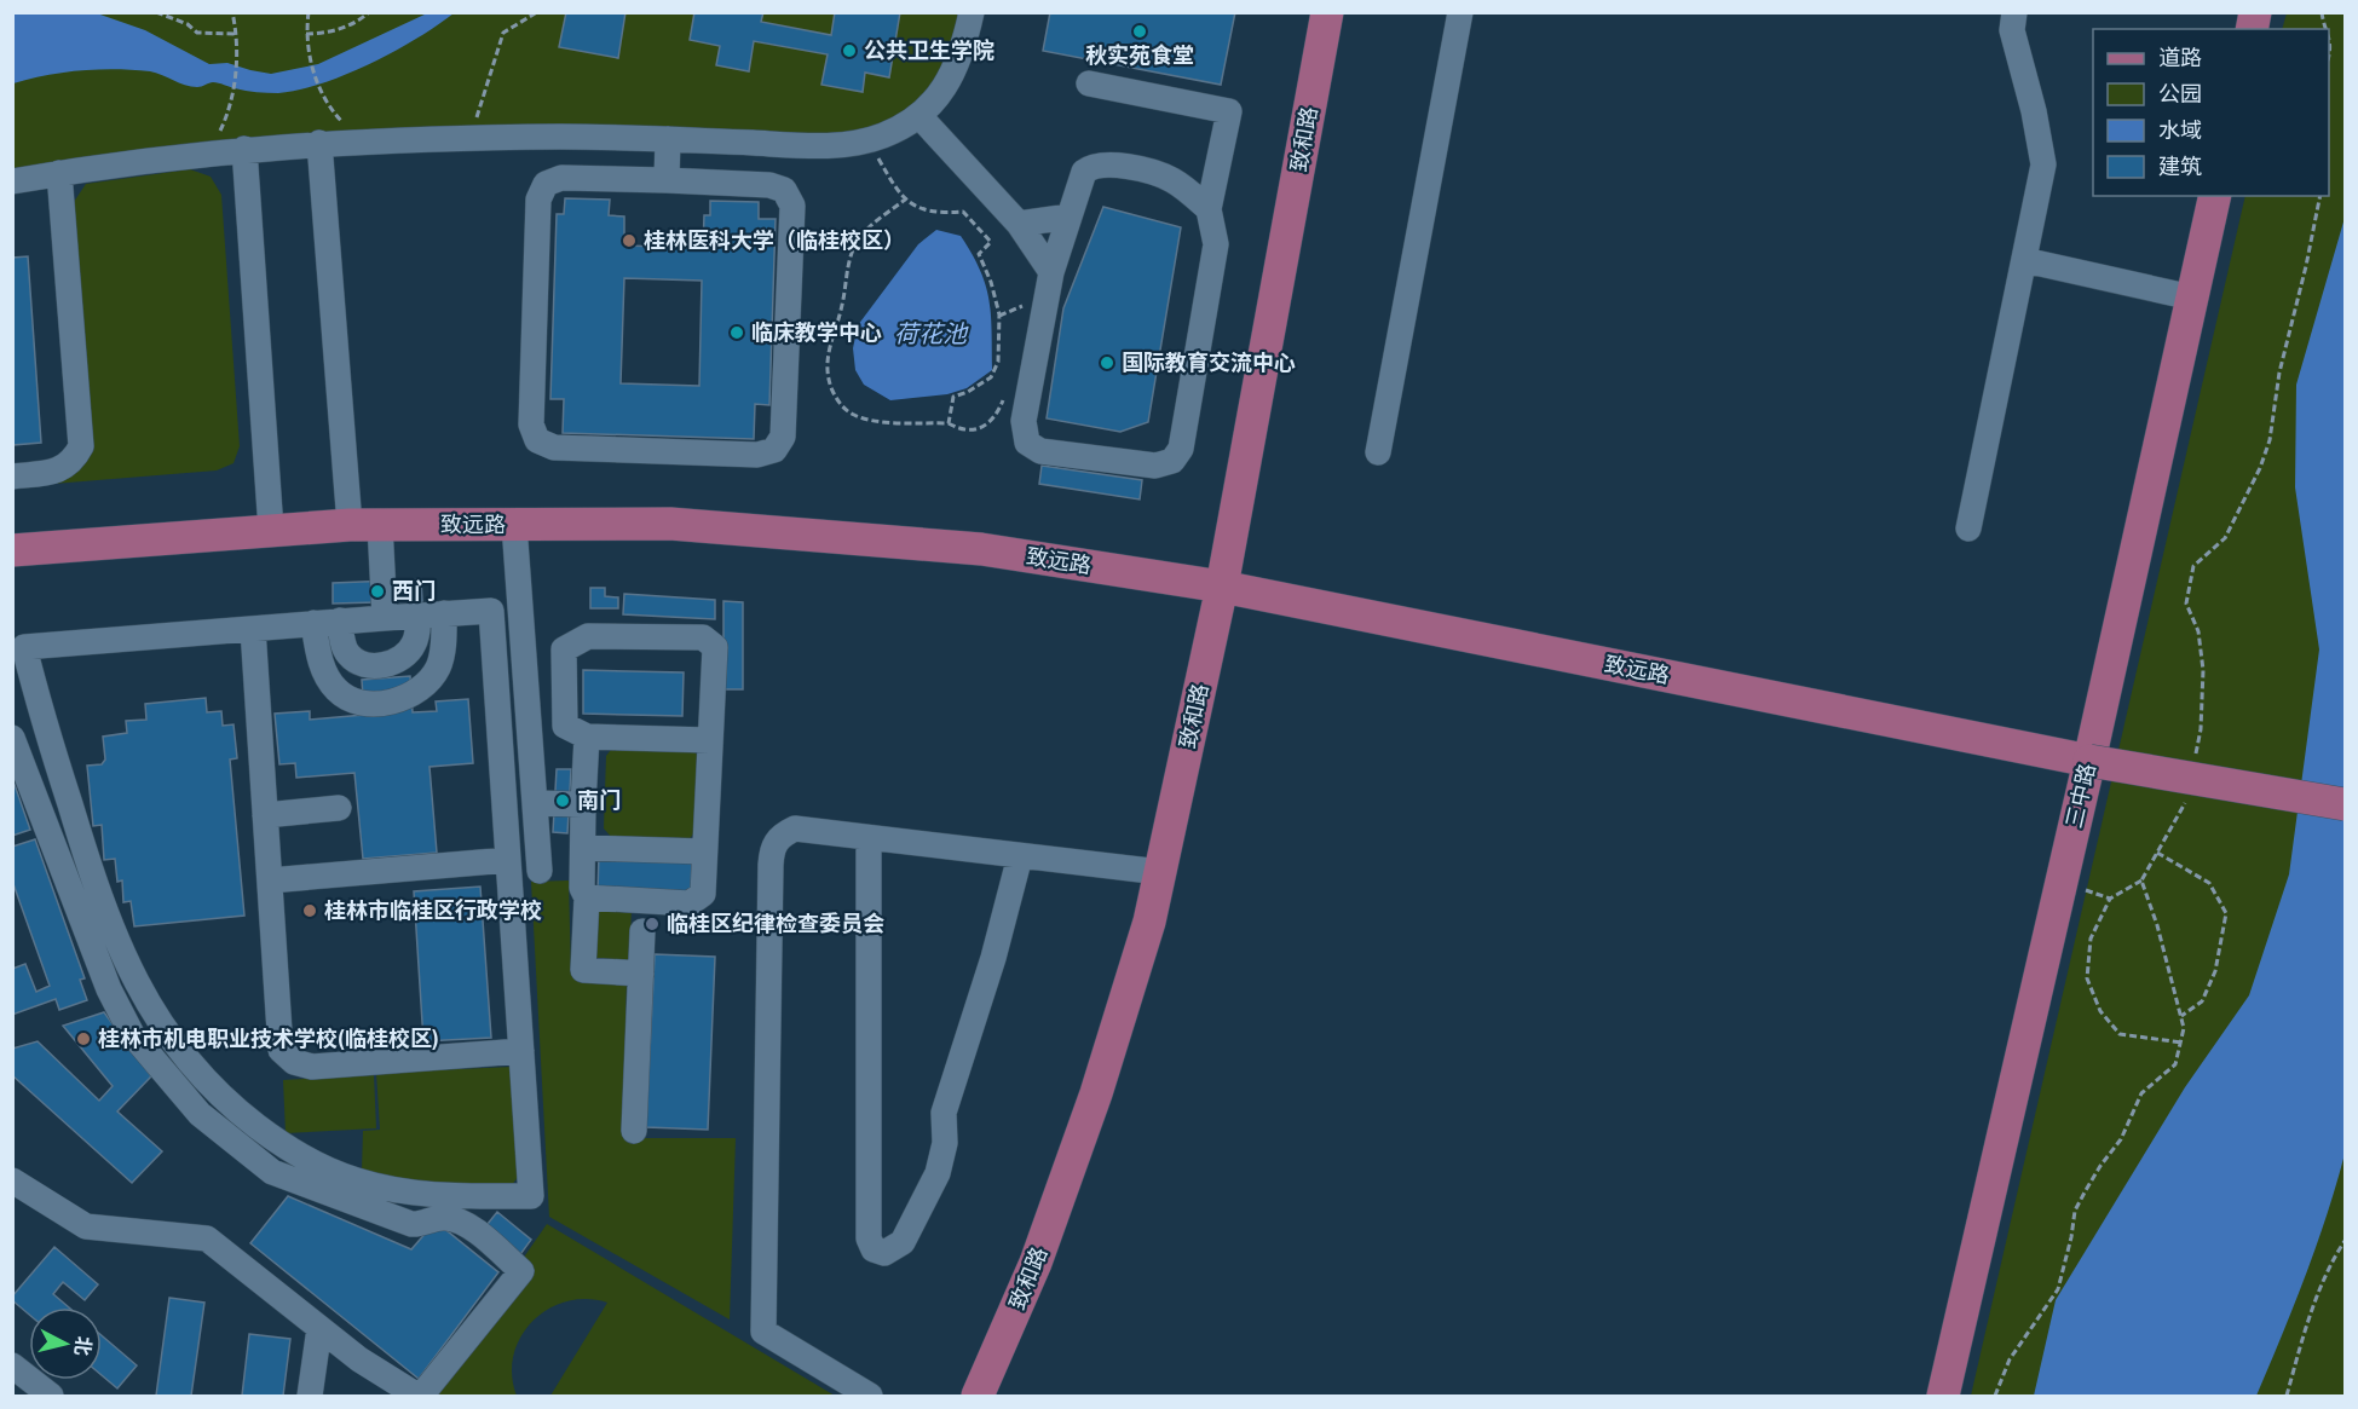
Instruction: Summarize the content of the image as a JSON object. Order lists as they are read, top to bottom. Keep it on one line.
{"streets":{"main road":["致和路","致远路","三中路"]},"crossings":[["致和路","致远路"],["致远路","三中路"]],"water":["荷花池"],"places":["秋实苑食堂","公共卫生学院","桂林医科大学（临桂校区）","临床教学中心","国际教育交流中心","西门","南门","桂林市临桂区行政学校","临桂区纪律检查委员会","桂林市机电职业技术学校(临桂校区)"],"legend":["道路","公园","水域","建筑"],"north":"right"}
